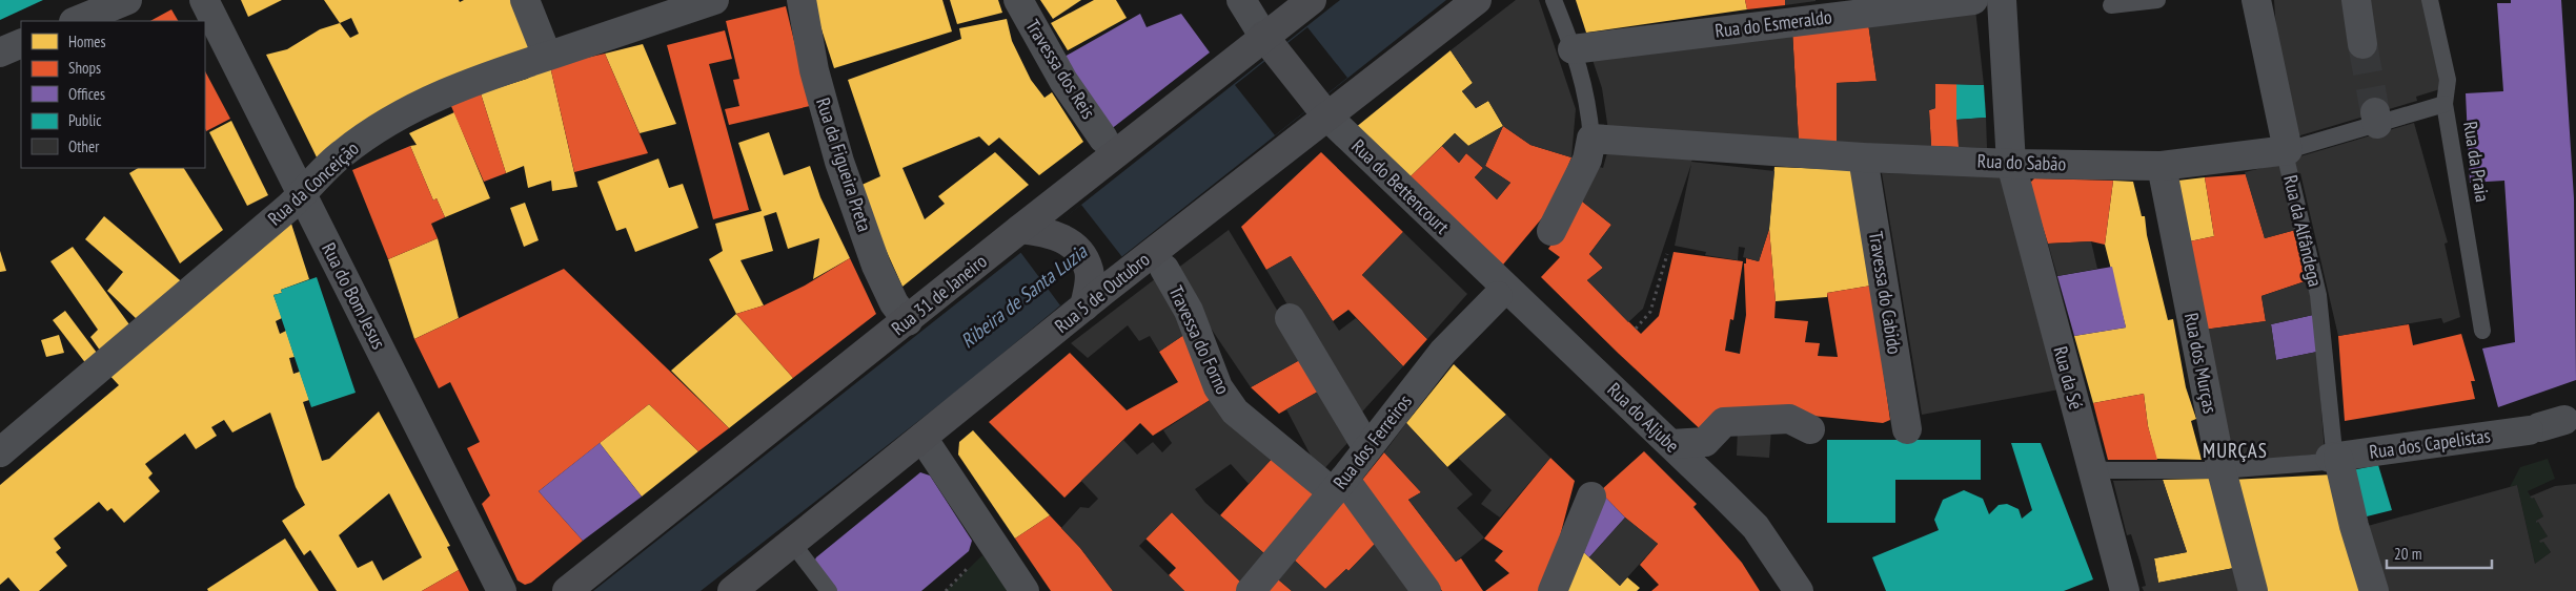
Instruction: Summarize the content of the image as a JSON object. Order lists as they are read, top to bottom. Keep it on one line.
{"streets":{"main road":["Rua 5 de Outubro","Rua 31 de Janeiro"],"street":["Rua do Esmeraldo","Travessa dos Reis","Rua do Sabão","Rua da Figueira Preta","Rua da Conceição","Rua do Bettencourt","Rua da Alfândega","Travessa do Cabido","Rua do Bom Jesus","Travessa do Forno","Rua dos Murças","Rua da Sé","Rua do Aljube","Rua dos Ferreiros","Rua dos Capelistas"],"lane":["Rua da Praia"]},"crossings":[["Rua da Praia","Rua do Sabão"],["Rua do Sabão","Rua da Alfândega"],["Rua do Sabão","Travessa do Cabido"],["Rua do Sabão","Rua dos Murças"],["Rua do Sabão","Rua da Sé"],["Rua da Figueira Preta","Rua 31 de Janeiro"],["Rua da Conceição","Rua do Bom Jesus"],["Rua do Bettencourt","Rua 5 de Outubro"],["Rua do Bettencourt","Rua do Aljube"],["Rua da Alfândega","Rua dos Capelistas"],["Travessa do Forno","Rua dos Ferreiros"],["Rua dos Murças","Rua dos Capelistas"],["Rua da Sé","Rua dos Capelistas"]],"districts":["MURÇAS"],"water":["Ribeira de Santa Luzia"],"legend":["Homes","Shops","Offices","Public","Other"],"scale_bar":"20 m"}
